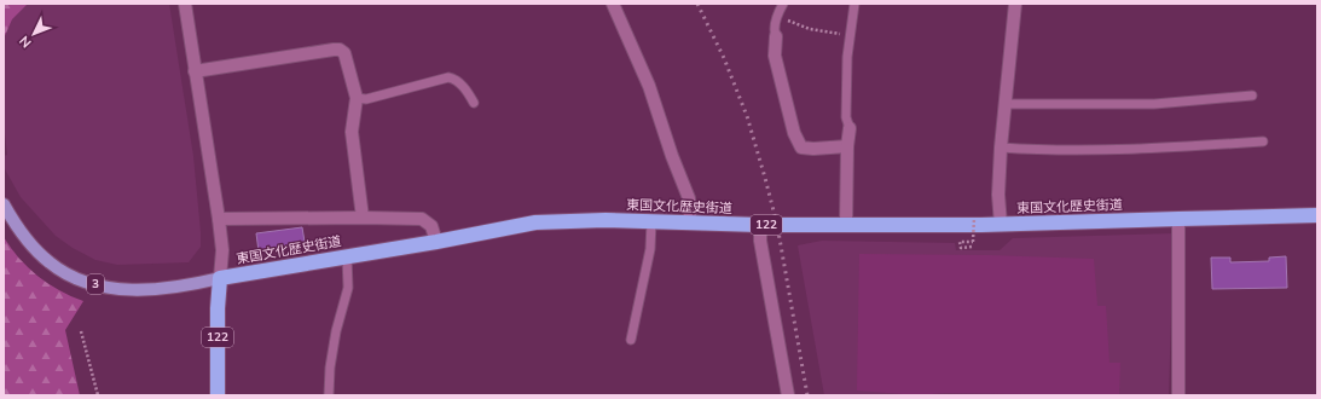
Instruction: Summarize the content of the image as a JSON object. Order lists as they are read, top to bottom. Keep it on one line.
{"streets":{"highway":["東国文化歴史街道","122"],"main road":["3"]},"crossings":[["東国文化歴史街道","122"],["東国文化歴史街道","3"],["122","3"]],"north":"bottom left"}
